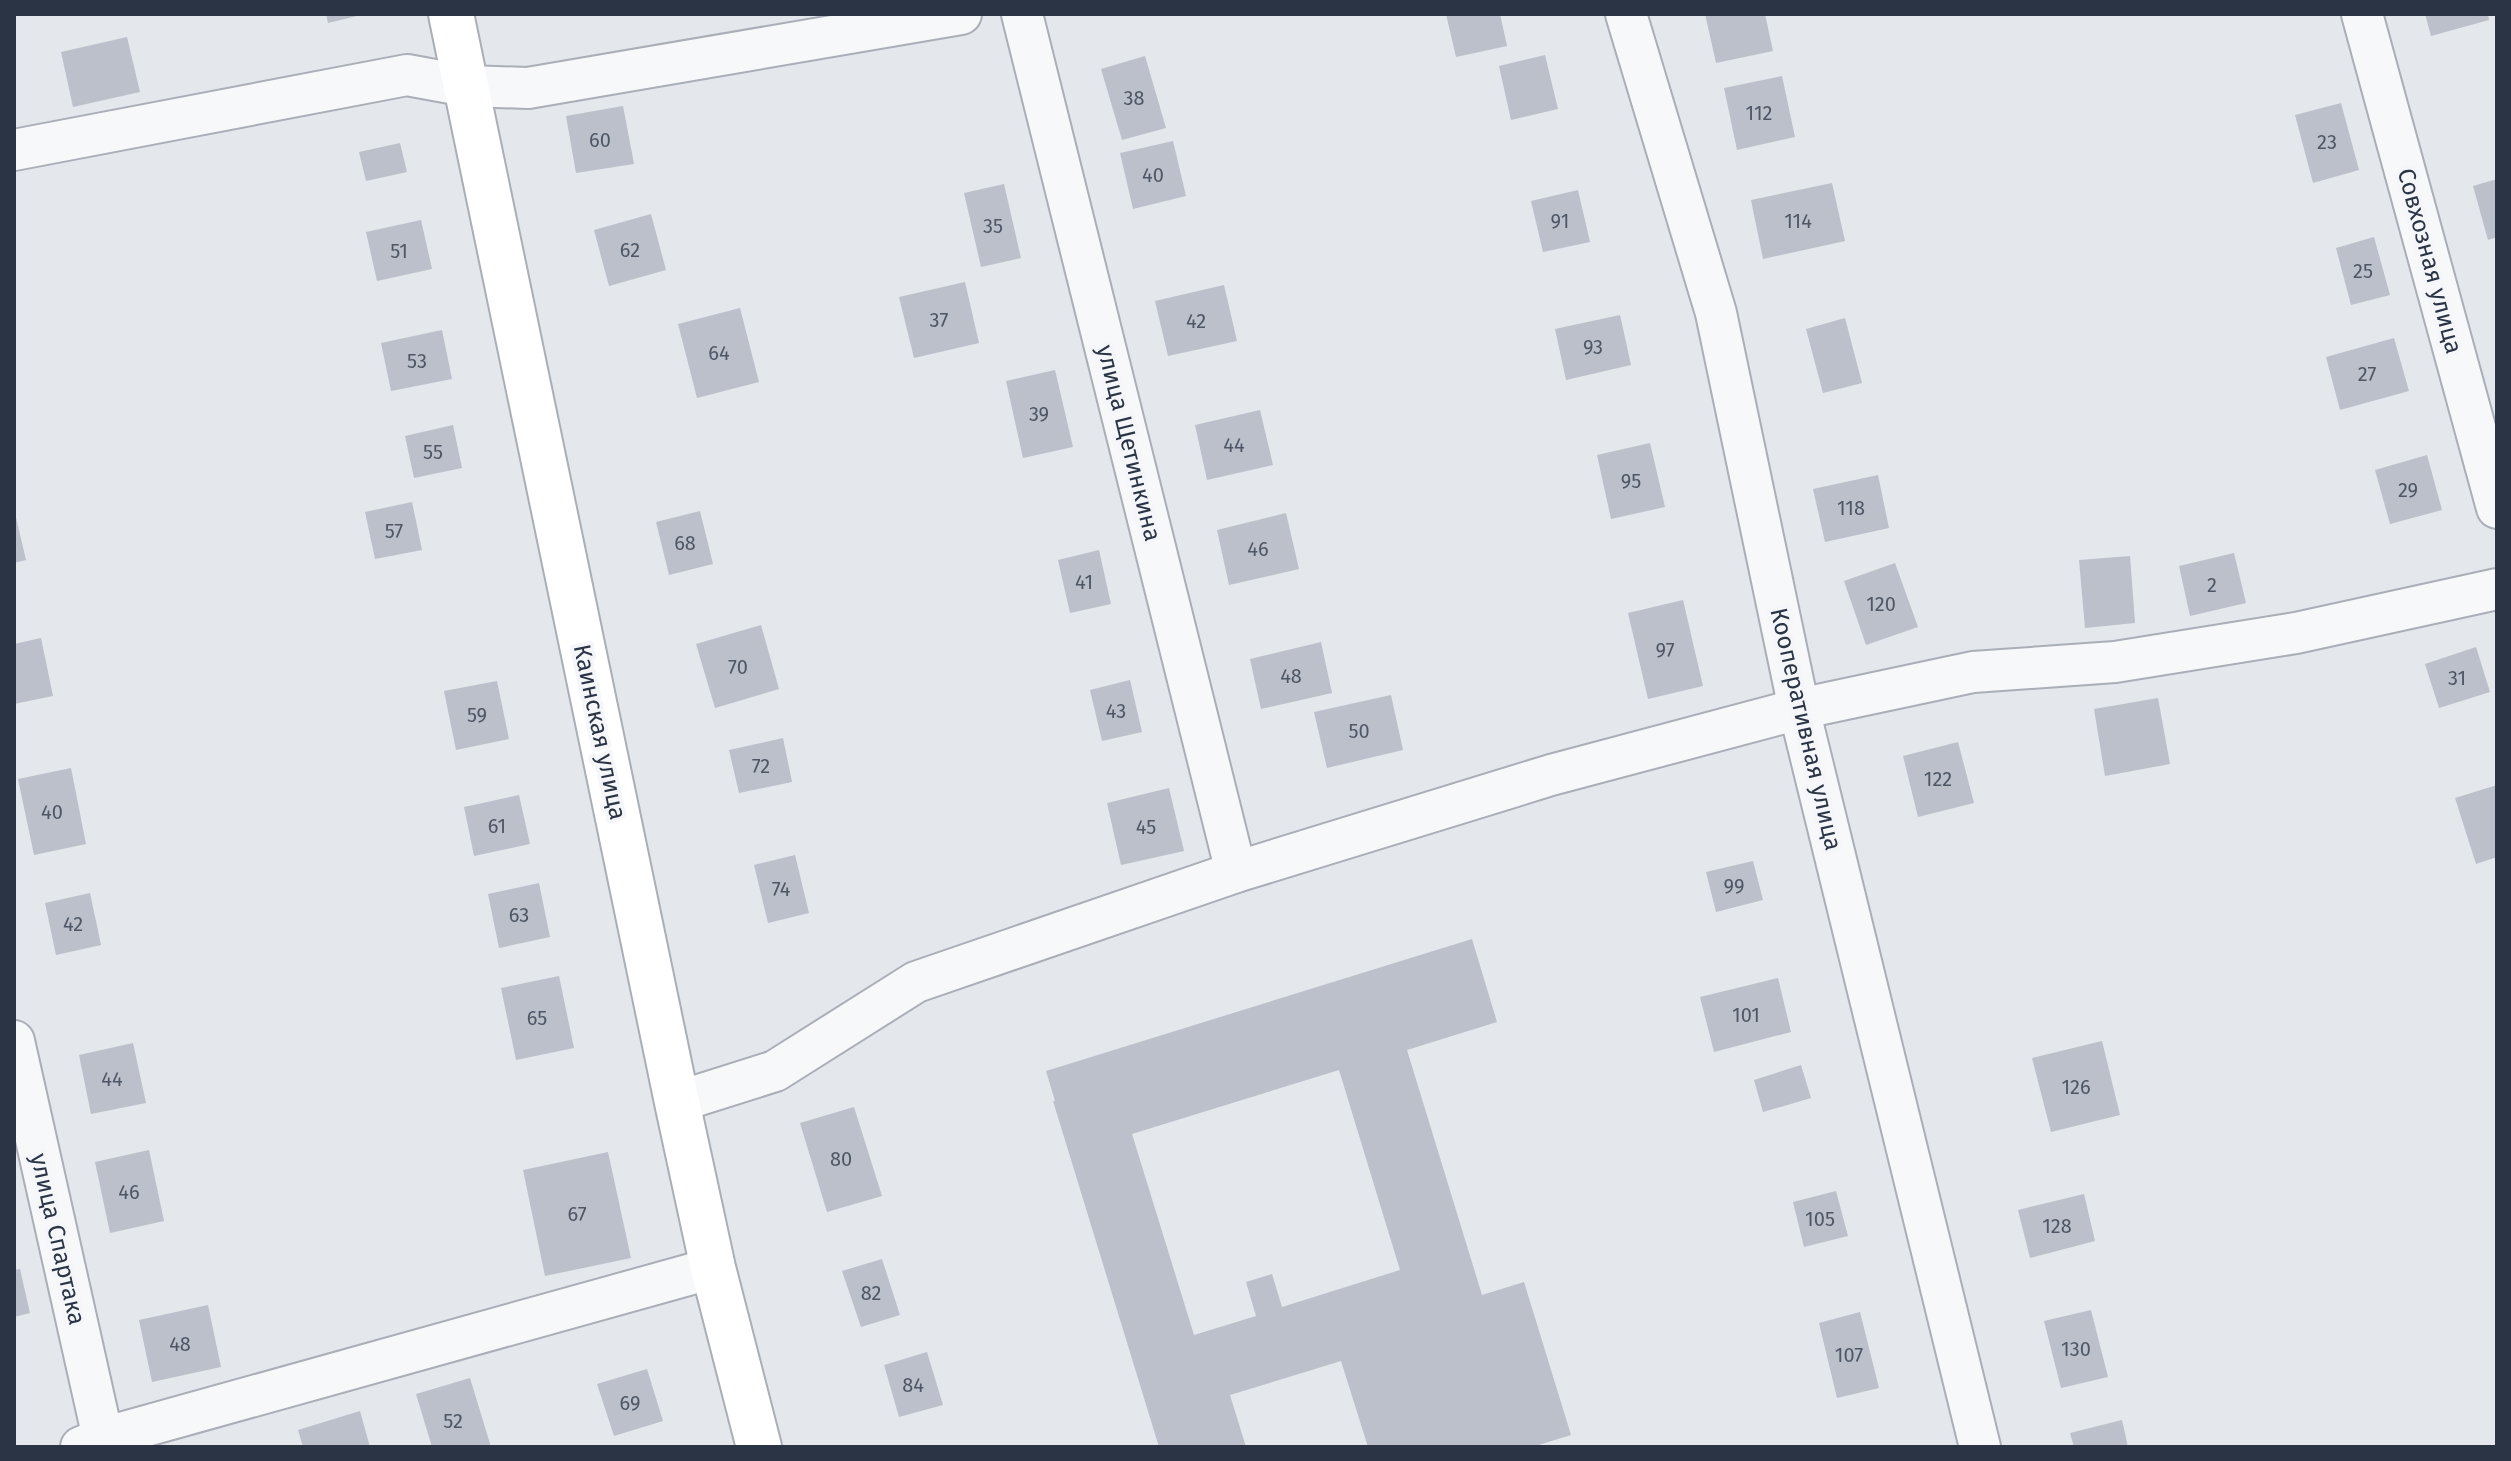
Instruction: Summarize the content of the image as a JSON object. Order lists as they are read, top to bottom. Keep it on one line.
{"streets":{"main road":["Каинская улица"],"street":["Совхозная улица","улица Щетинкина","Кооперативная улица","улица Спартака"]},"house_numbers":["38","112","60","23","40","91","114","35","62","51","25","37","42","93","64","53","27","39","44","55","95","29","118","57","68","46","41","2","120","97","70","48","31","43","59","50","72","122","40","61","45","99","74","63","42","101","65","44","126","80","46","67","105","128","82","48","130","107","84","69","52"]}
